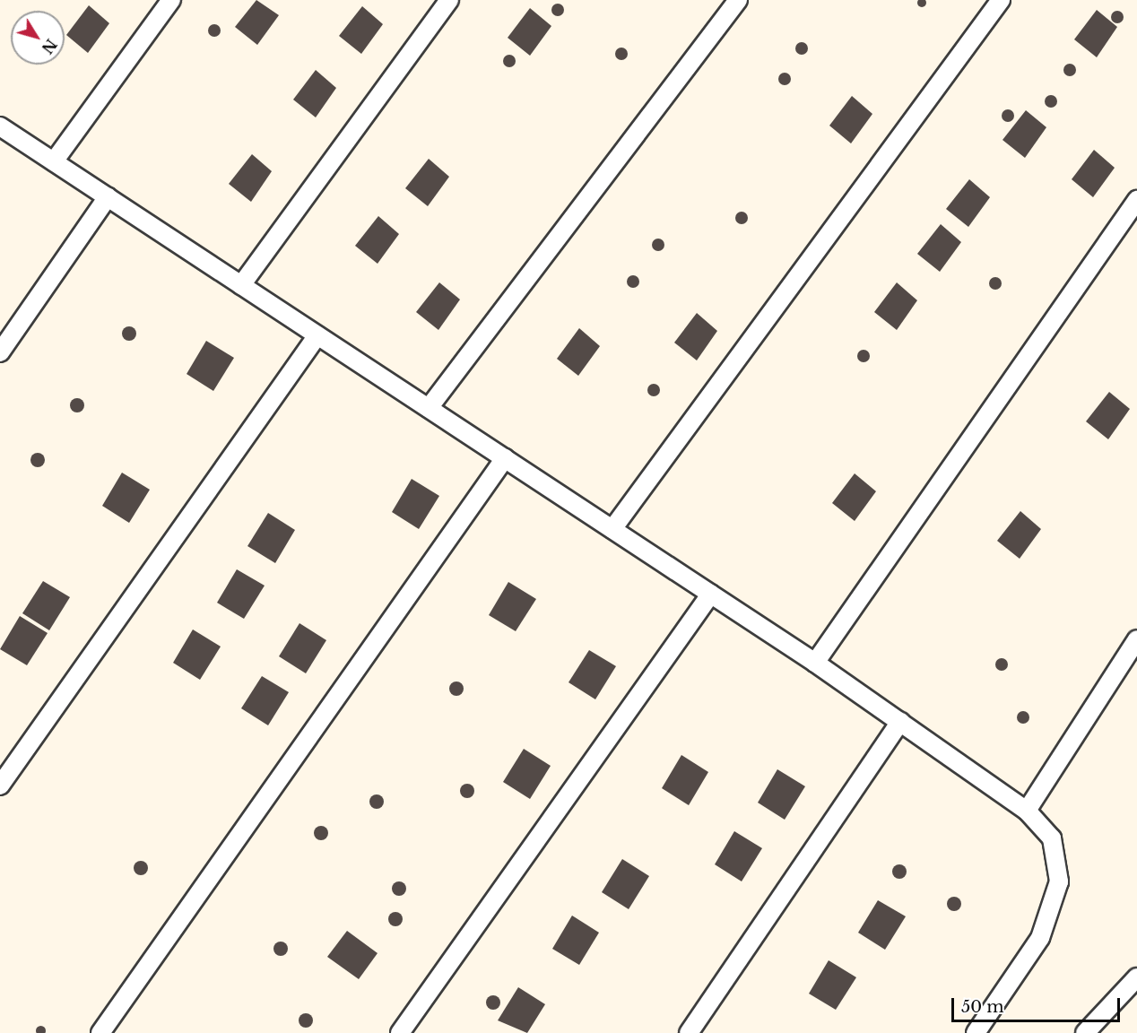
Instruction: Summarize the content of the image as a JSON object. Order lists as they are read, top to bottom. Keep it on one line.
{"scale_bar":"50 m","north":"bottom right"}
